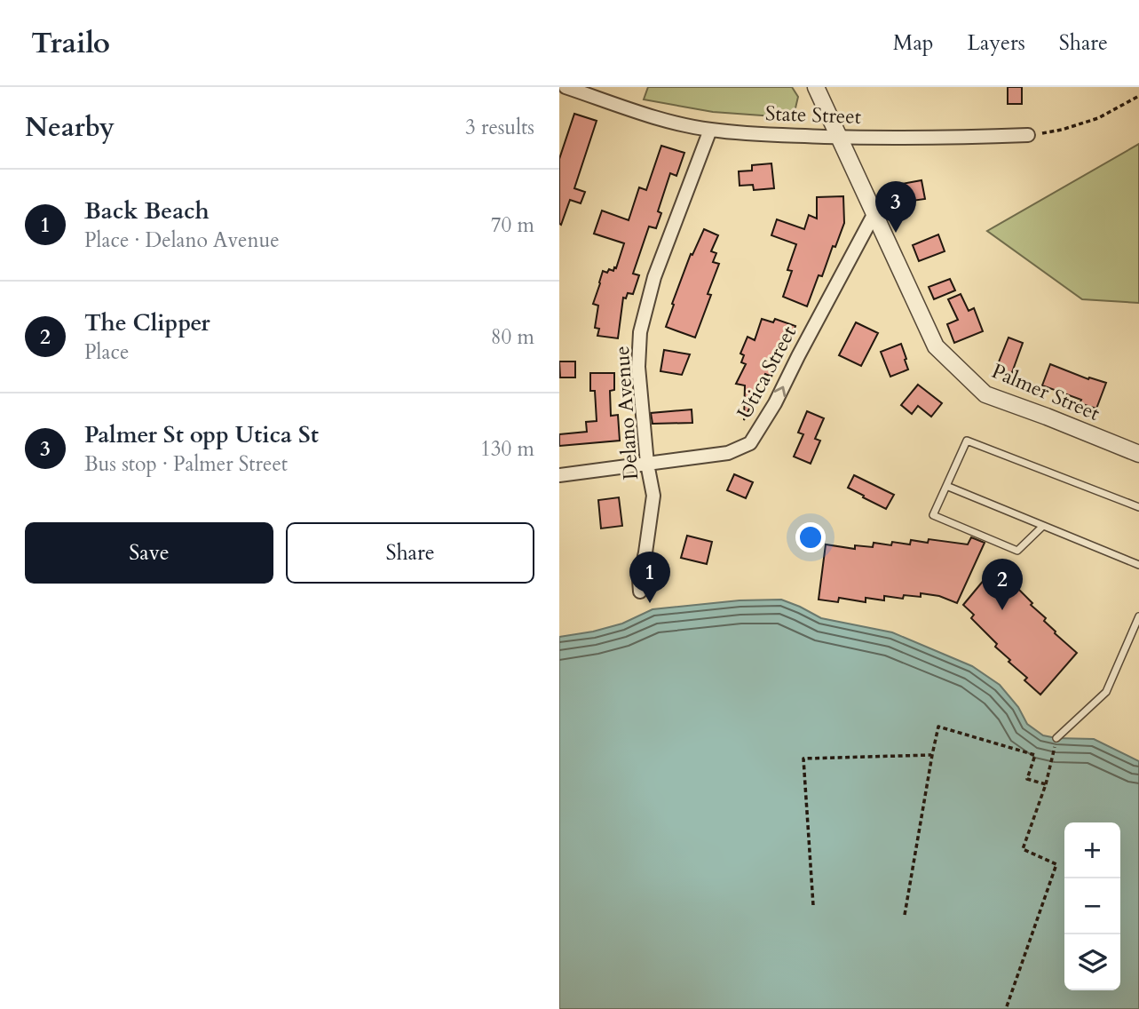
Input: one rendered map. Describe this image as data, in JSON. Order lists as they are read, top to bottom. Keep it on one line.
{"streets":{"street":["State Street","Utica Street","Palmer Street","Delano Avenue"]},"crossings":[["State Street","Palmer Street"],["State Street","Delano Avenue"],["Utica Street","Palmer Street"],["Utica Street","Delano Avenue"]],"one_way":["Utica Street"],"page":{"header":"Trailo","nav":["Map","Layers","Share"],"heading":["Nearby","3 results"],"list":[{"mark":"1","name":"Back Beach","note":"Place · Delano Avenue","value":"70 m"},{"mark":"2","name":"The Clipper","note":"Place","value":"80 m"},{"mark":"3","name":"Palmer St opp Utica St","note":"Bus stop · Palmer Street","value":"130 m"}],"pins":["3","1","2"],"buttons":["Save","Share"],"map_buttons":["+","−"]}}
